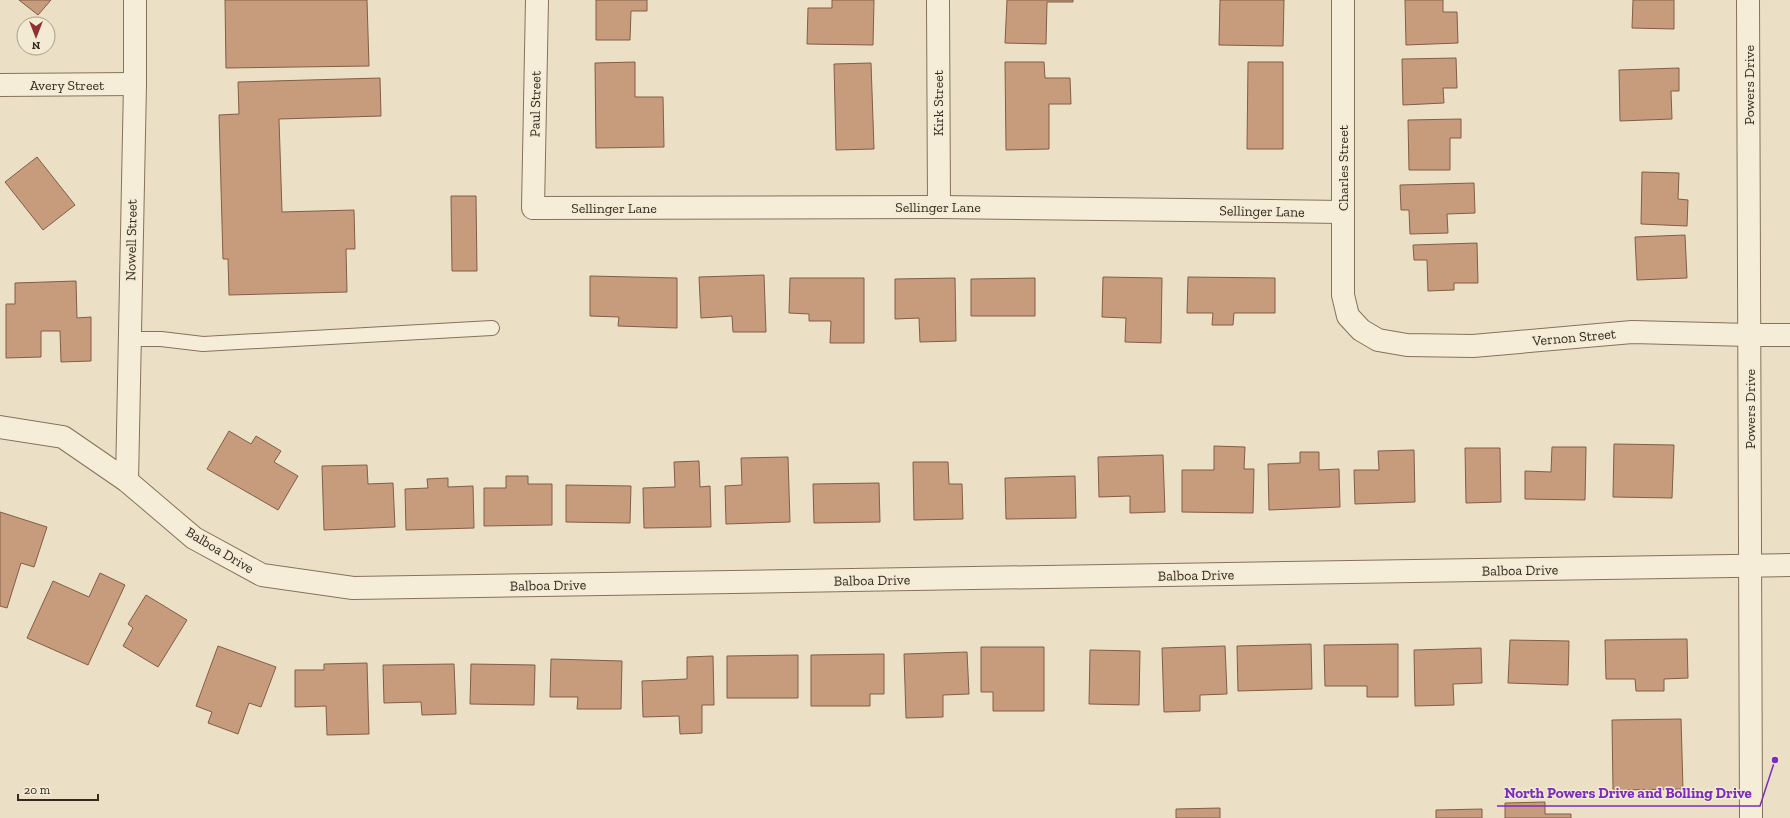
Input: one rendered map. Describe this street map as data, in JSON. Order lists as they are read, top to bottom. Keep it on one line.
{"streets":{"street":["Avery Street","Powers Drive","Kirk Street","Paul Street","Charles Street","Sellinger Lane","Nowell Street","Vernon Street","Balboa Drive"]},"crossings":[["Avery Street","Nowell Street"],["Powers Drive","Vernon Street"],["Powers Drive","Balboa Drive"],["Kirk Street","Sellinger Lane"],["Paul Street","Sellinger Lane"],["Charles Street","Sellinger Lane"],["Charles Street","Vernon Street"],["Nowell Street","Balboa Drive"]],"places":["North Powers Drive and Bolling Drive"],"scale_bar":"20 m","north":"bottom"}
